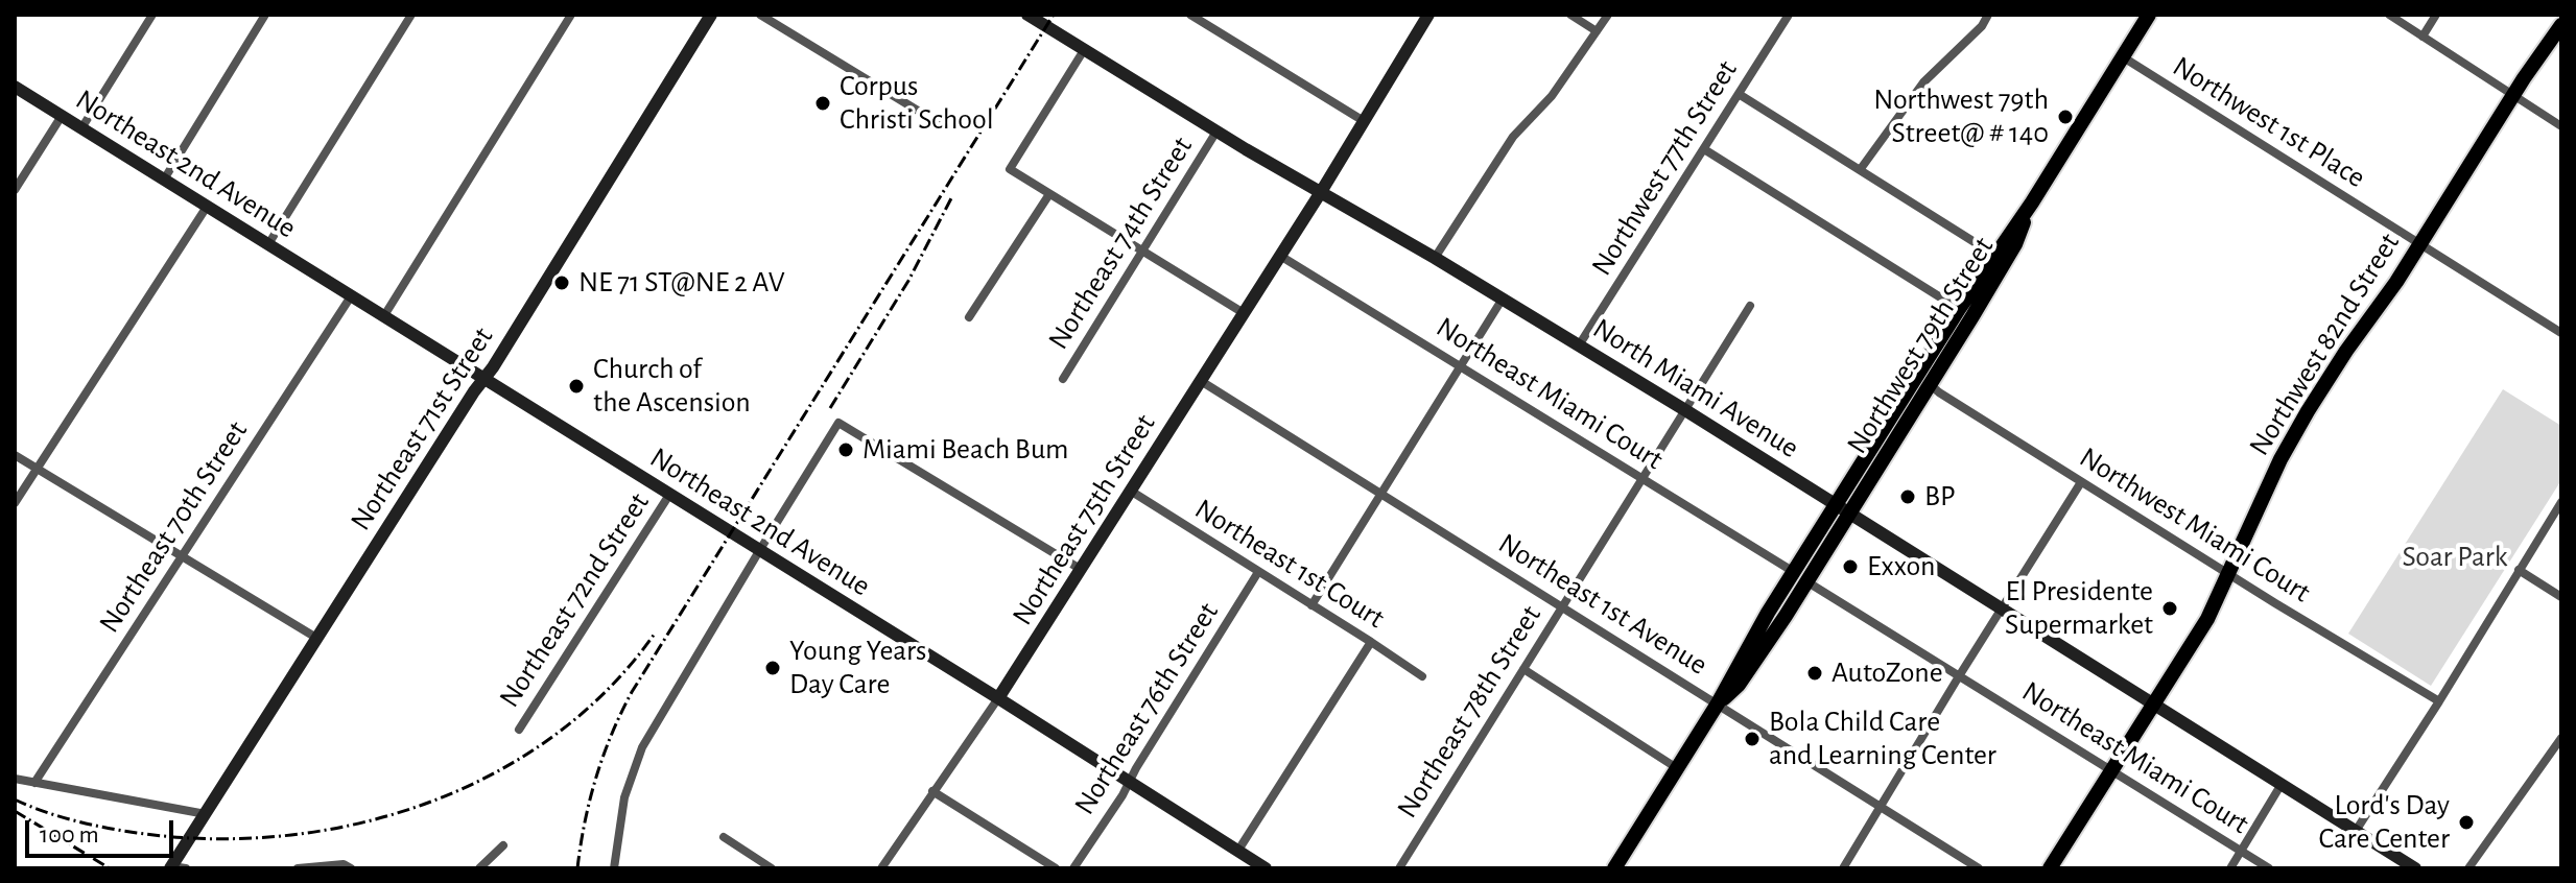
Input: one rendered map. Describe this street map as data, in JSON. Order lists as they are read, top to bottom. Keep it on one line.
{"streets":{"main road":["Northeast 2nd Avenue","Northwest 82nd Street","Northwest 79th Street","North Miami Avenue","Northeast 71st Street","Northeast 75th Street"],"street":["Northwest 1st Place","Northwest 77th Street","Northeast 74th Street","Northeast Miami Court","Northwest Miami Court","Northeast 70th Street","Northeast 1st Court","Northeast 72nd Street","Northeast 1st Avenue","Northeast 76th Street","Northeast 78th Street"]},"crossings":[["Northwest 1st Place","Northwest 82nd Street"],["Northwest 1st Place","Northwest 79th Street"],["Northeast 2nd Avenue","Northeast 71st Street"],["Northeast 2nd Avenue","Northeast 75th Street"],["Northeast 2nd Avenue","Northeast 70th Street"],["Northeast 2nd Avenue","Northeast 72nd Street"],["Northeast 2nd Avenue","Northeast 76th Street"],["Northwest 77th Street","North Miami Avenue"],["Northeast 74th Street","North Miami Avenue"],["Northwest 82nd Street","North Miami Avenue"],["Northwest 82nd Street","Northeast Miami Court"],["Northwest 82nd Street","Northwest Miami Court"],["Northwest 79th Street","North Miami Avenue"],["Northwest 79th Street","Northwest Miami Court"],["North Miami Avenue","Northeast 75th Street"],["North Miami Avenue","Northeast 78th Street"],["Northeast Miami Court","Northeast 75th Street"],["Northeast Miami Court","Northeast 78th Street"],["Northeast 75th Street","Northeast 1st Court"],["Northeast 75th Street","Northeast 1st Avenue"],["Northeast 1st Court","Northeast 76th Street"],["Northeast 1st Avenue","Northeast 78th Street"]],"parks":["Soar Park"],"places":["Corpus Christi School","Northwest 79th Street@ # 140","NE 71 ST@NE 2 AV","Church of the Ascension","Miami Beach Bum","BP","Exxon","El Presidente Supermarket","Young Years Day Care","AutoZone","Bola Child Care and Learning Center","Lord's Day Care Center"],"scale_bar":"100 m"}
